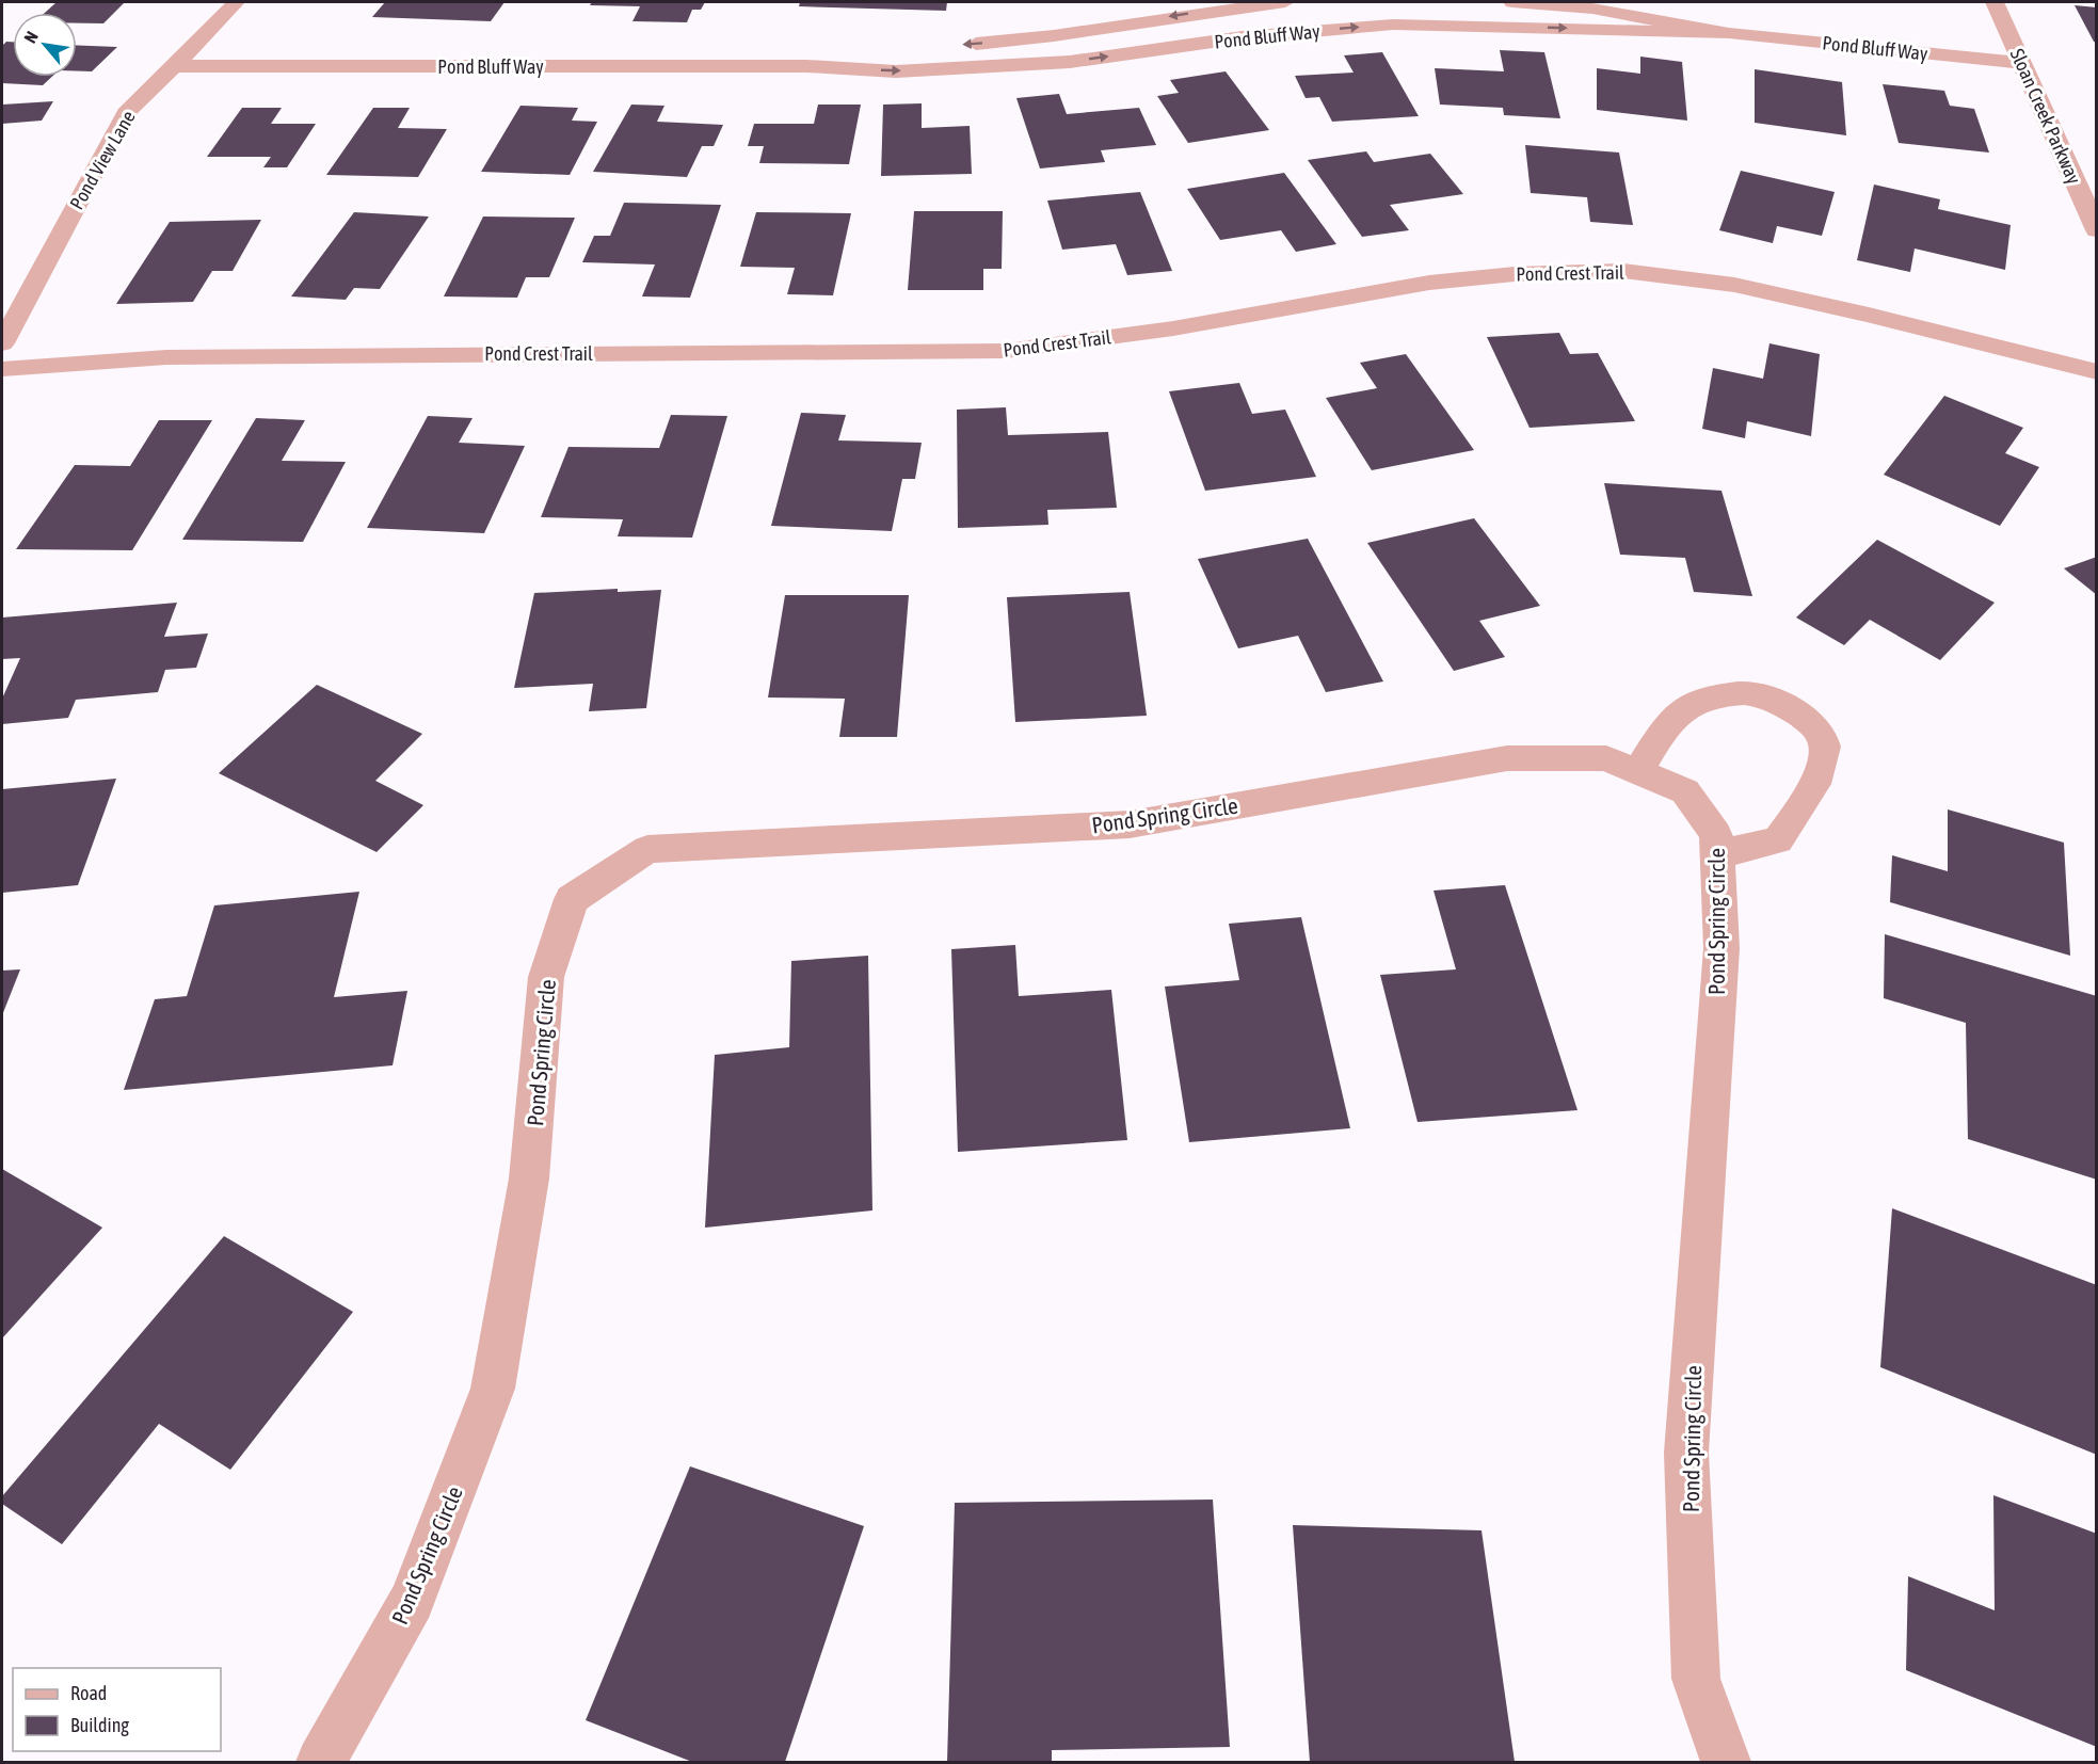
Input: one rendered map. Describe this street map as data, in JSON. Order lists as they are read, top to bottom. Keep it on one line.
{"streets":{"street":["Pond Bluff Way","Sloan Creek Parkway","Pond View Lane","Pond Crest Trail","Pond Spring Circle"]},"crossings":[["Pond Bluff Way","Sloan Creek Parkway"],["Pond Bluff Way","Pond View Lane"]],"legend":["Road","Building"],"north":"top left"}
